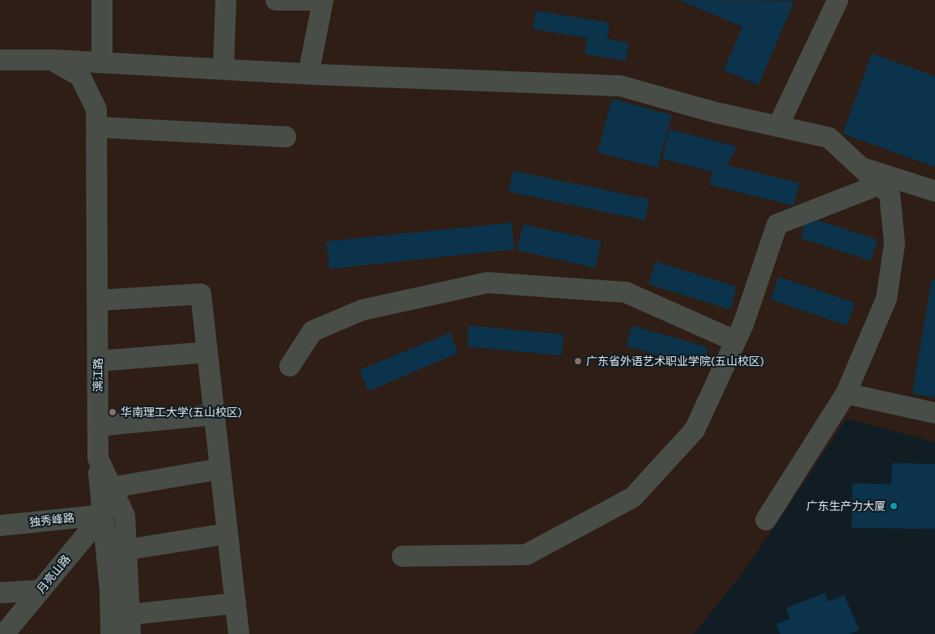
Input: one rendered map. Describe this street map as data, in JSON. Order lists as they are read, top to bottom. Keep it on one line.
{"streets":{"street":["漓江路","独秀峰路","月亮山路"]},"crossings":[["独秀峰路","月亮山路"]],"places":["广东省外语艺术职业学院(五山校区)","华南理工大学(五山校区)","广东生产力大厦"]}
